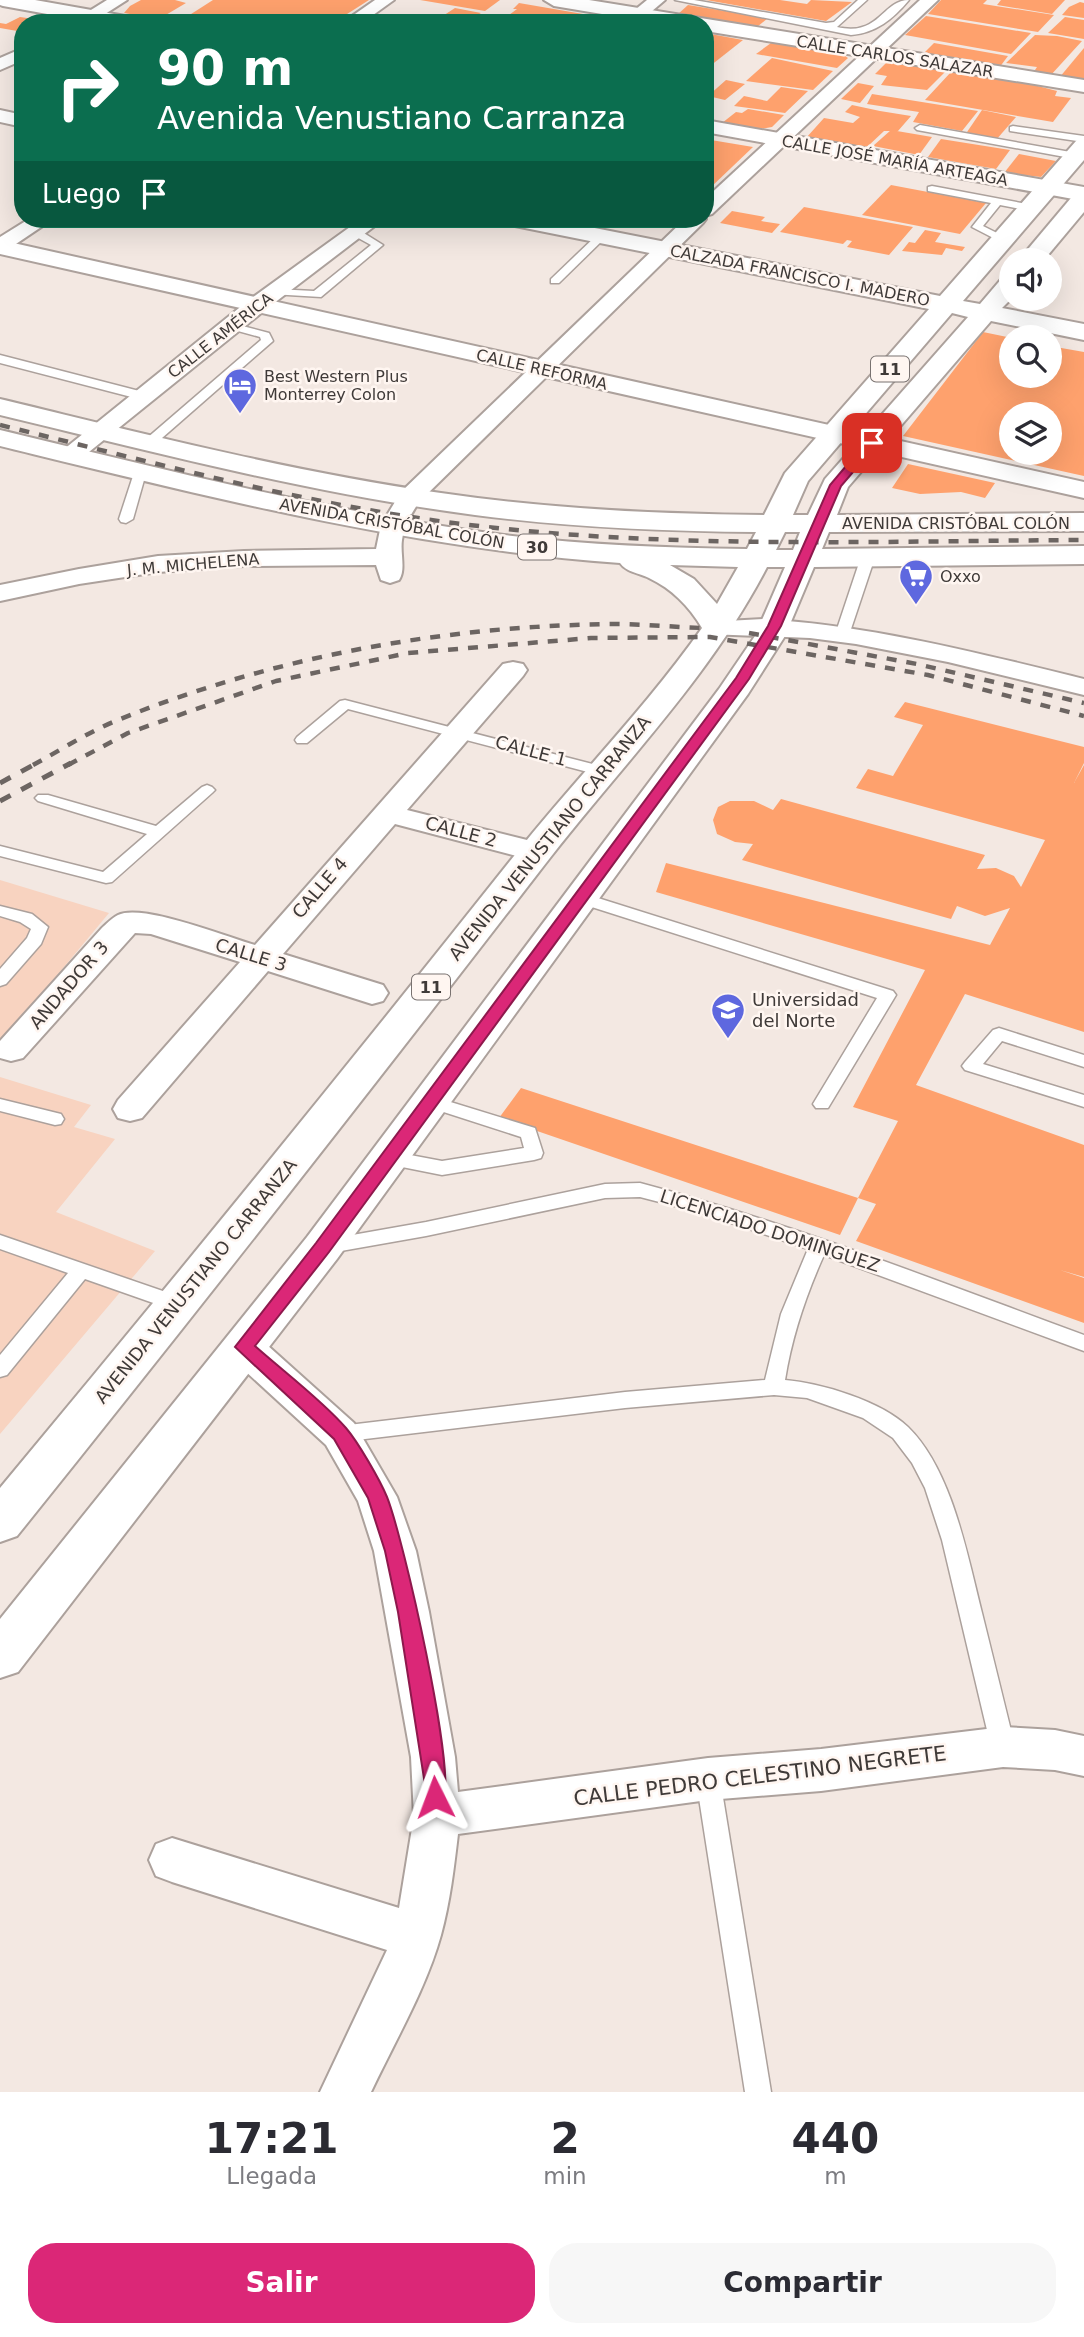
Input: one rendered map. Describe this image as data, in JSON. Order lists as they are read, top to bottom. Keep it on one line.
{"streets":{"main road":["CALLE CARLOS SALAZAR","CALLE JOSÉ MARÍA ARTEAGA","CALZADA FRANCISCO I. MADERO","CALLE REFORMA","11","AVENIDA CRISTÓBAL COLÓN","30","AVENIDA VENUSTIANO CARRANZA"],"street":["CALLE AMÉRICA","J. M. MICHELENA","CALLE 2","CALLE 4","CALLE 3","ANDADOR 3","CALLE PEDRO CELESTINO NEGRETE"],"lane":["CALLE 1","LICENCIADO DOMINGUEZ"]},"crossings":[["CALLE JOSÉ MARÍA ARTEAGA","AVENIDA VENUSTIANO CARRANZA"],["CALZADA FRANCISCO I. MADERO","AVENIDA VENUSTIANO CARRANZA"],["CALLE AMÉRICA","CALLE REFORMA"],["CALLE AMÉRICA","AVENIDA CRISTÓBAL COLÓN"],["CALLE REFORMA","AVENIDA VENUSTIANO CARRANZA"],["AVENIDA CRISTÓBAL COLÓN","J. M. MICHELENA"],["AVENIDA CRISTÓBAL COLÓN","AVENIDA VENUSTIANO CARRANZA"],["CALLE 1","AVENIDA VENUSTIANO CARRANZA"],["CALLE 1","CALLE 4"],["CALLE 2","AVENIDA VENUSTIANO CARRANZA"],["CALLE 2","CALLE 4"],["AVENIDA VENUSTIANO CARRANZA","LICENCIADO DOMINGUEZ"],["CALLE 4","CALLE 3"],["CALLE 3","ANDADOR 3"]],"places":{"hotel":["Best Western Plus Monterrey Colon"],"supermarket":["Oxxo"],"school or university":["Universidad del Norte"]},"page":{"turn":["90 m","Avenida Venustiano Carranza"],"then":"Luego","eta":["17:21","Llegada","2","min","440","m"],"buttons":["Salir","Compartir"]}}
